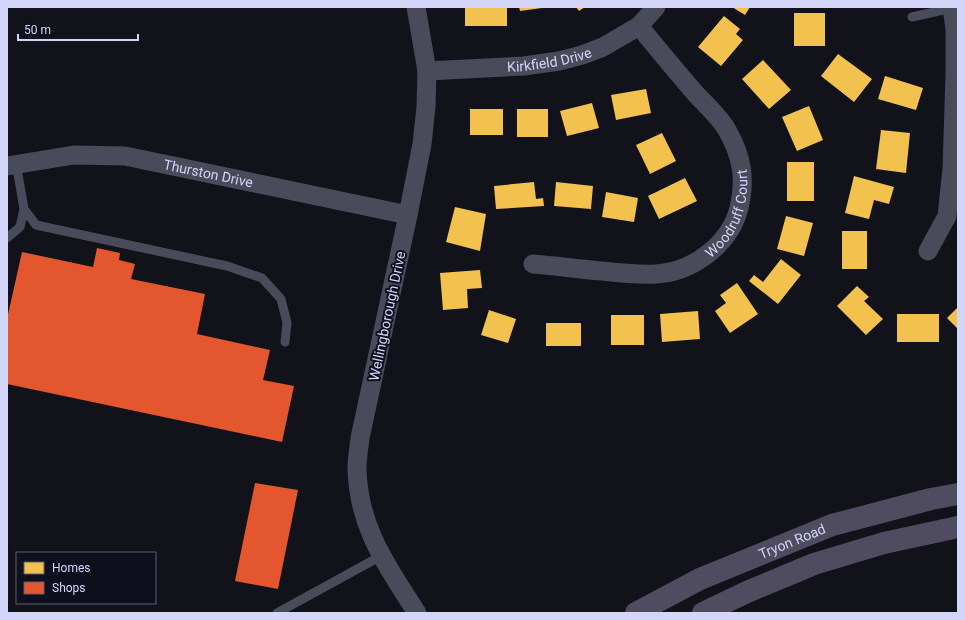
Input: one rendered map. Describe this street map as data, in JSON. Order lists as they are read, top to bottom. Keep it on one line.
{"streets":{"main road":["Tryon Road"],"street":["Kirkfield Drive","Thurston Drive","Woodruff Court","Wellingborough Drive"]},"crossings":[["Kirkfield Drive","Woodruff Court"],["Kirkfield Drive","Wellingborough Drive"],["Thurston Drive","Wellingborough Drive"]],"legend":["Homes","Shops"],"scale_bar":"50 m"}
